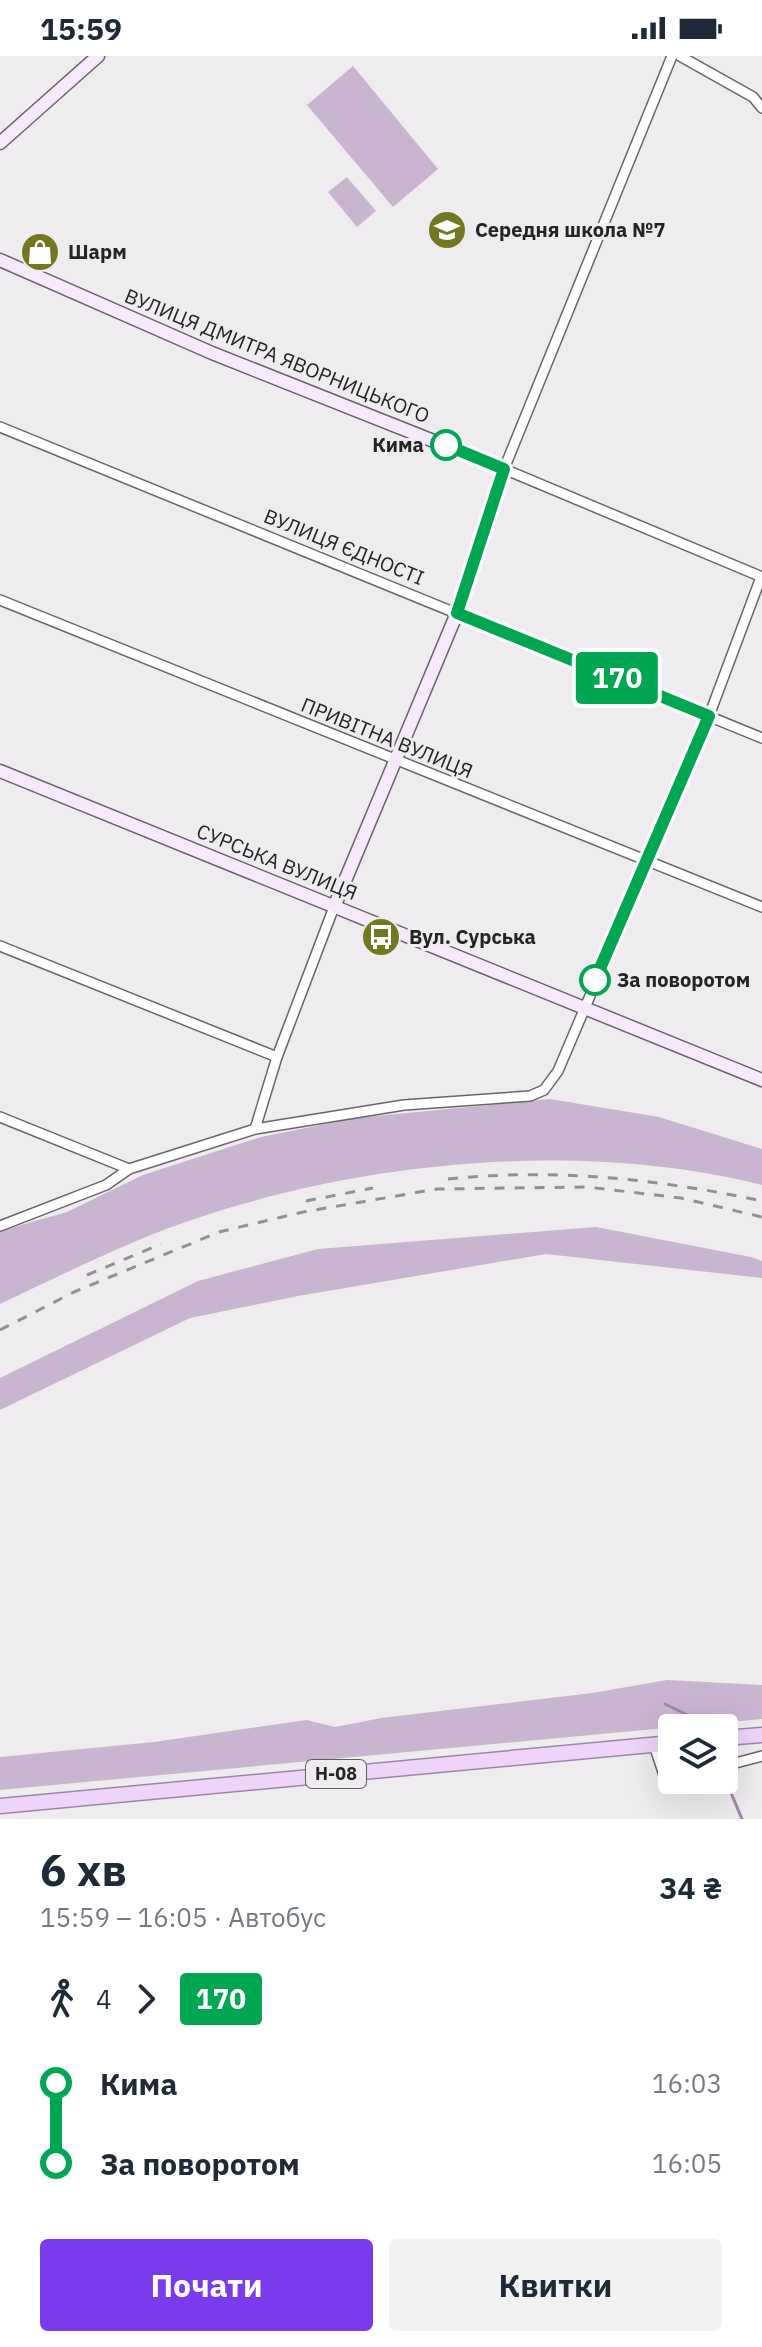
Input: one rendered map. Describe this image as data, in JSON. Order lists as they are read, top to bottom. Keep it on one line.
{"streets":{"main road":["Н-08"],"street":["ВУЛИЦЯ ДМИТРА ЯВОРНИЦЬКОГО","ВУЛИЦЯ ЄДНОСТІ","ПРИВІТНА ВУЛИЦЯ","СУРСЬКА ВУЛИЦЯ"]},"places":{"school or university":["Середня школа №7"],"shop":["Шарм"],"other":["Кима","За поворотом"],"bus stop":["Вул. Сурська"]},"lines":["bus line 170"],"page":{"status":"15:59","on_map":"170","heading":["6 хв","15:59 – 16:05 · Автобус","34 ₴"],"legs":["4","170"],"list":[{"name":"Кима","value":"16:03"},{"name":"За поворотом","value":"16:05"}],"buttons":["Почати","Квитки"]}}
